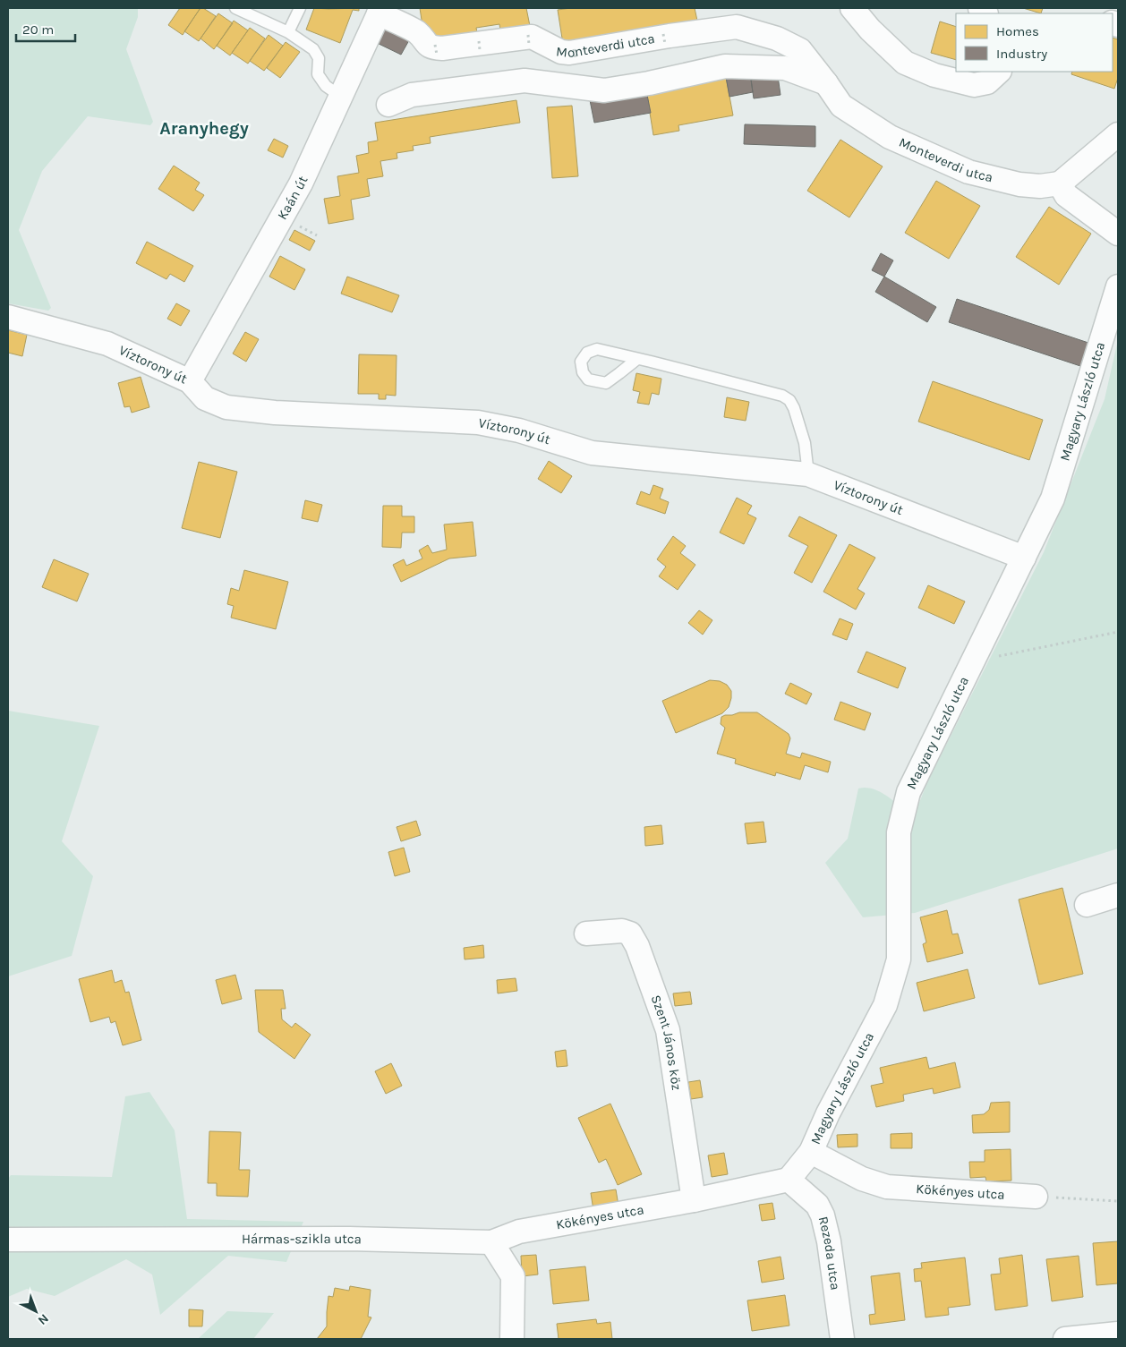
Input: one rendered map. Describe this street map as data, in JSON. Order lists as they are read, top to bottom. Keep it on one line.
{"streets":{"street":["Monteverdi utca","Kaán út","Víztorony út","Magyary László utca","Szent János köz","Kökényes utca","Hármas-szikla utca","Rezeda utca"]},"crossings":[["Monteverdi utca","Kaán út"],["Kaán út","Víztorony út"],["Víztorony út","Magyary László utca"],["Magyary László utca","Kökényes utca"],["Magyary László utca","Rezeda utca"],["Szent János köz","Kökényes utca"],["Kökényes utca","Hármas-szikla utca"],["Kökényes utca","Rezeda utca"]],"districts":["Aranyhegy"],"legend":["Homes","Industry"],"scale_bar":"20 m","north":"bottom right"}
